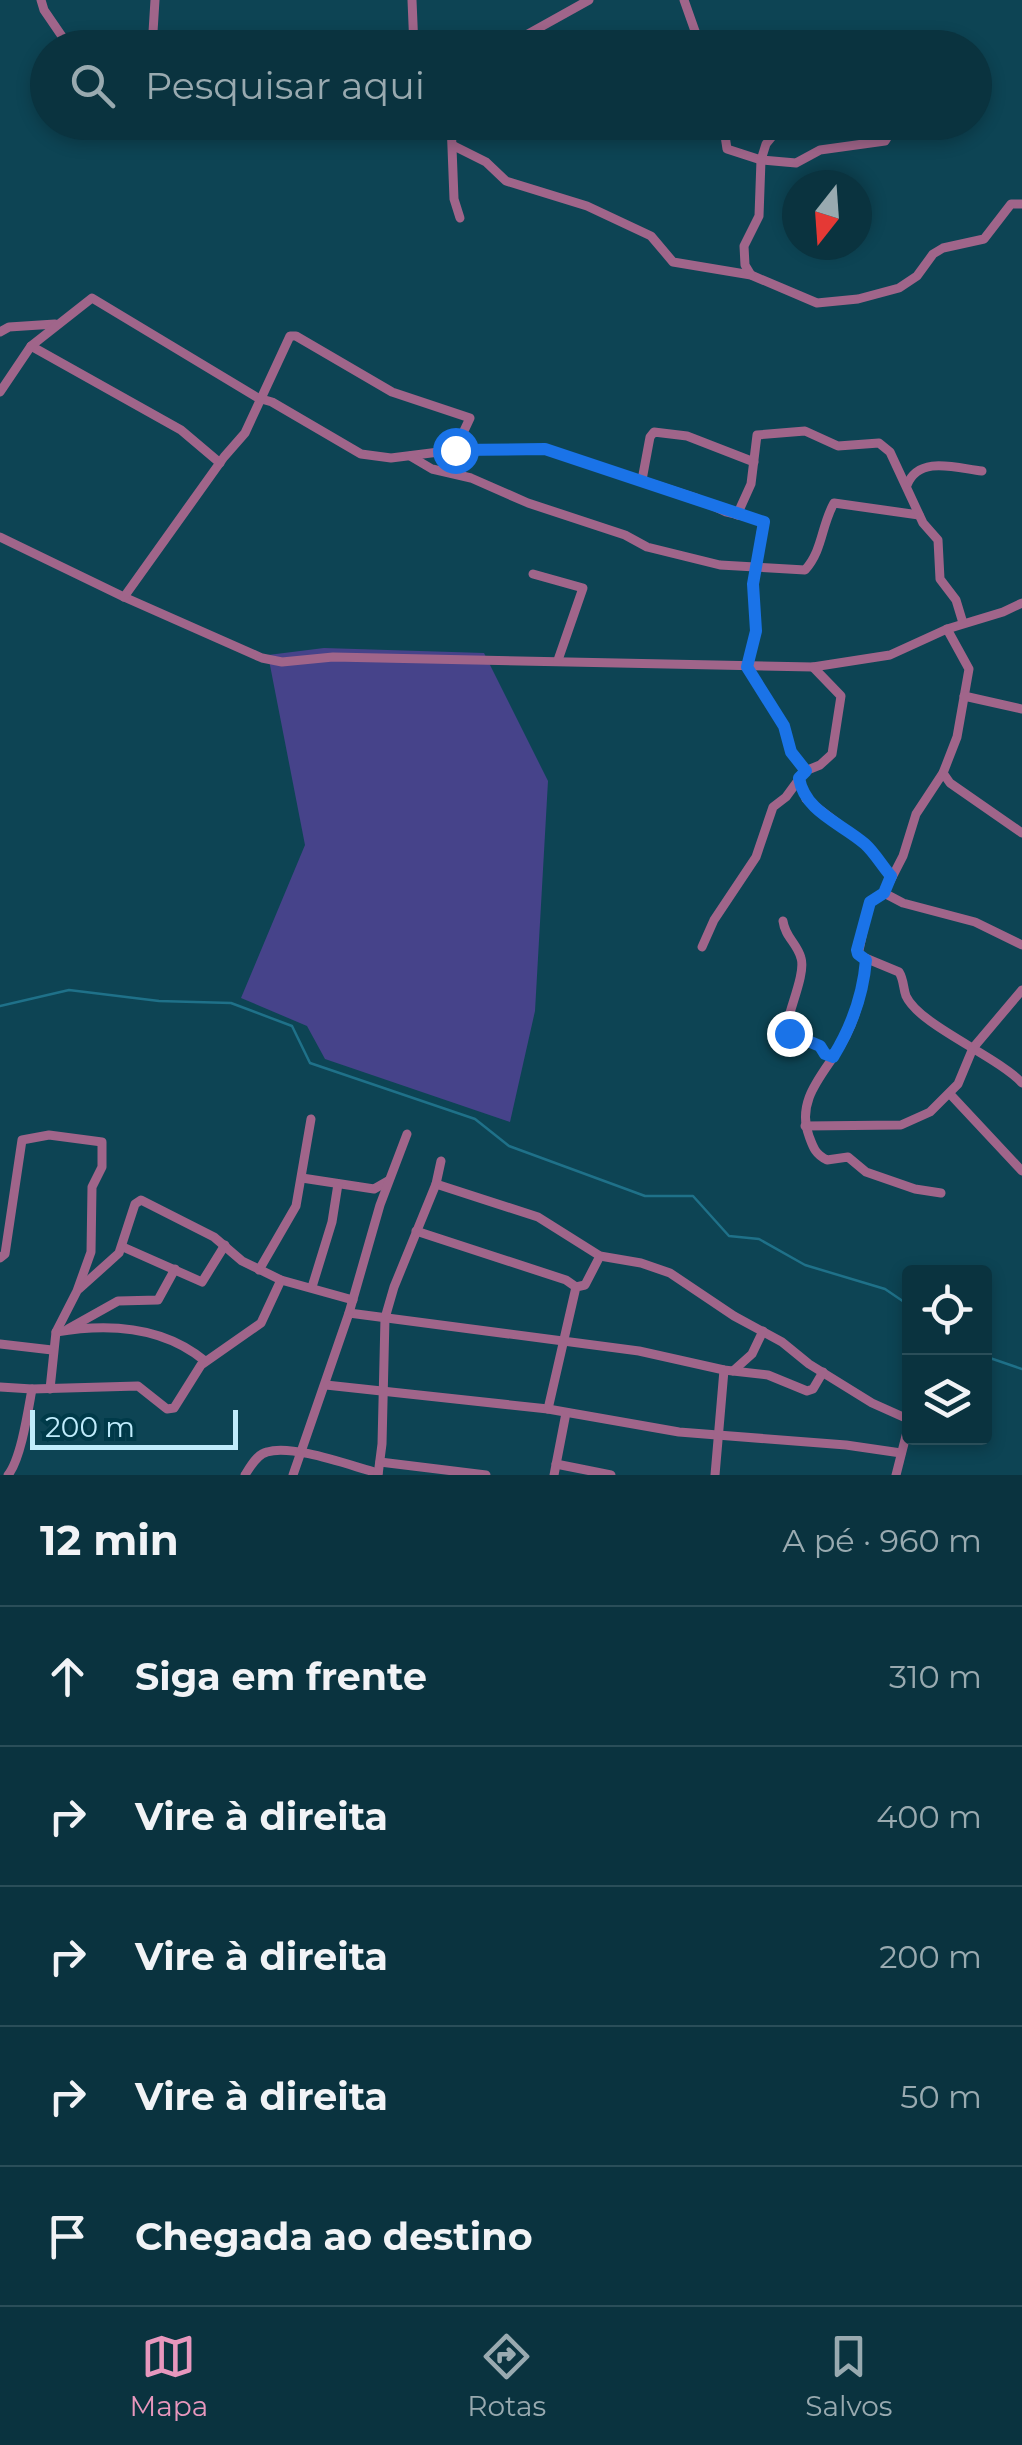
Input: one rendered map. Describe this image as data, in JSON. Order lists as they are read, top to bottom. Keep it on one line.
{"scale_bar":"200 m","north":"bottom","page":{"search":"Pesquisar aqui","scale":"200 m","heading":["12 min","A pé · 960 m"],"list":[["Siga em frente","310 m"],["Vire à direita","400 m"],["Vire à direita","200 m"],["Vire à direita","50 m"],"Chegada ao destino"],"nav":["Mapa","Rotas","Salvos"]}}
